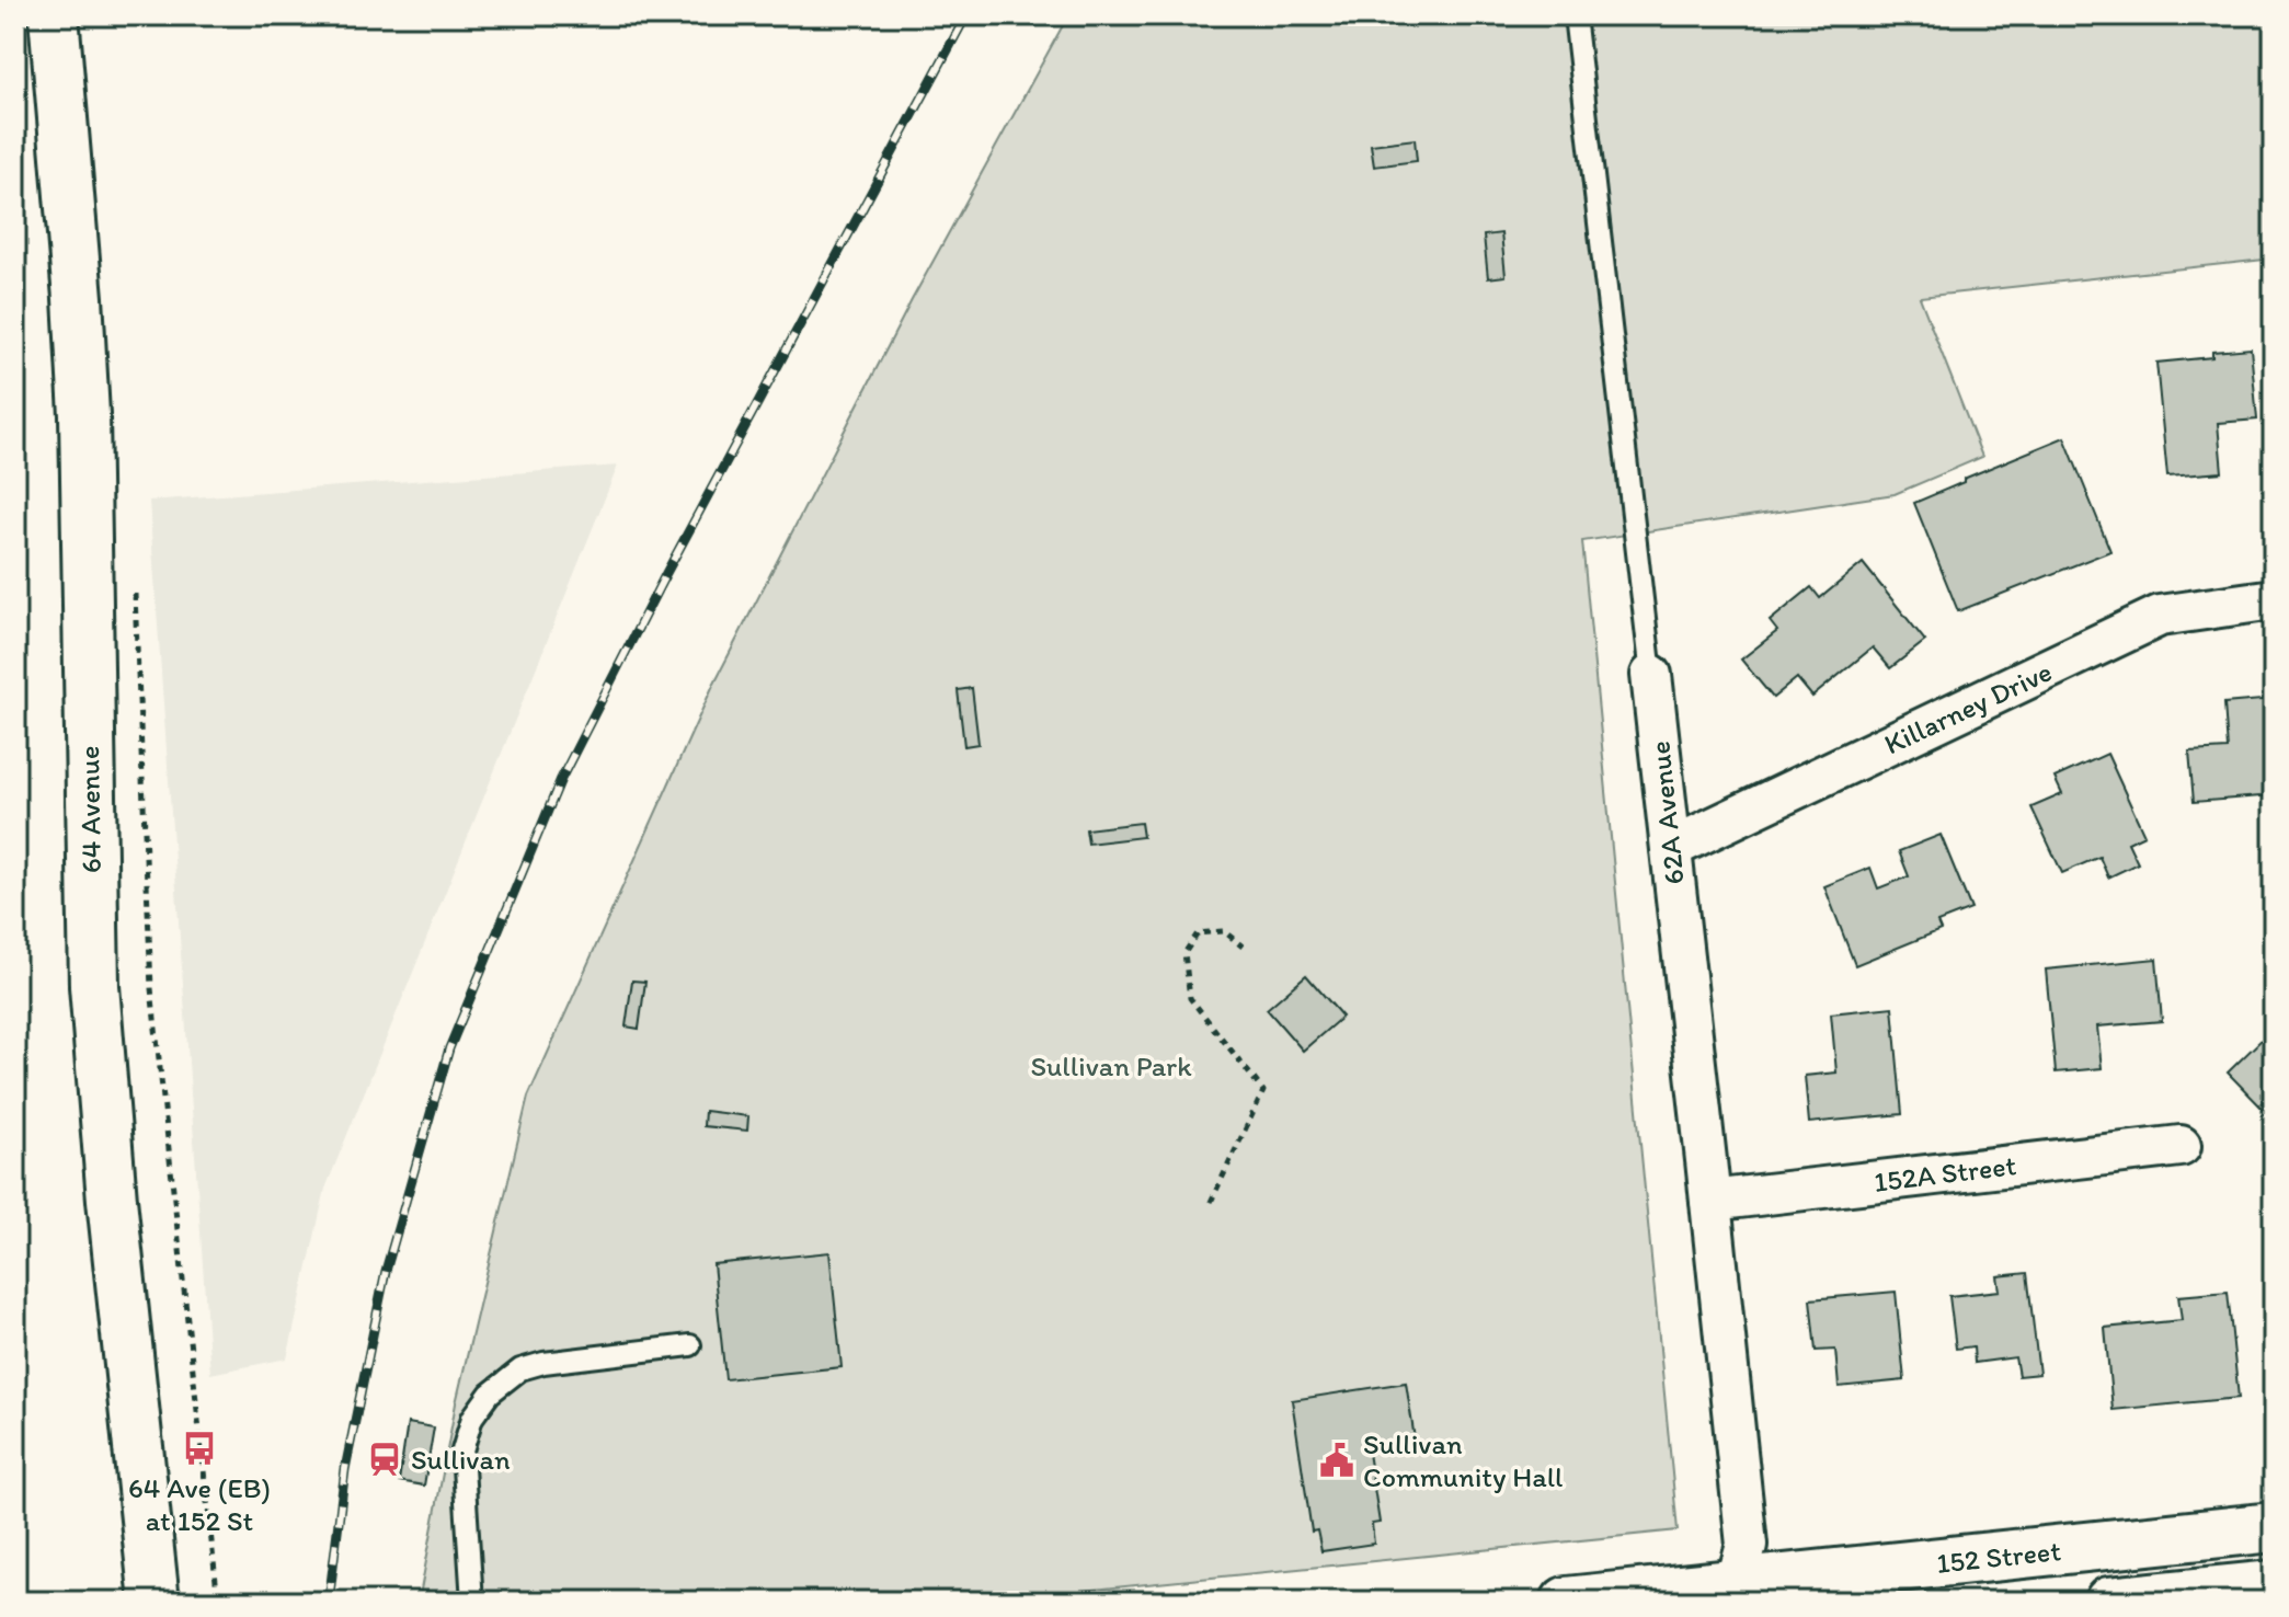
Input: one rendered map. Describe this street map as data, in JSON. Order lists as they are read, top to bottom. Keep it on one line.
{"streets":{"main road":["64 Avenue","152 Street"],"street":["Killarney Drive","62A Avenue","152A Street"]},"crossings":[["Killarney Drive","62A Avenue"],["62A Avenue","152A Street"],["62A Avenue","152 Street"]],"parks":["Sullivan Park"],"places":{"bus stop":["64 Ave (EB) at 152 St"],"station":["Sullivan"],"public building":["Sullivan Community Hall"]}}
